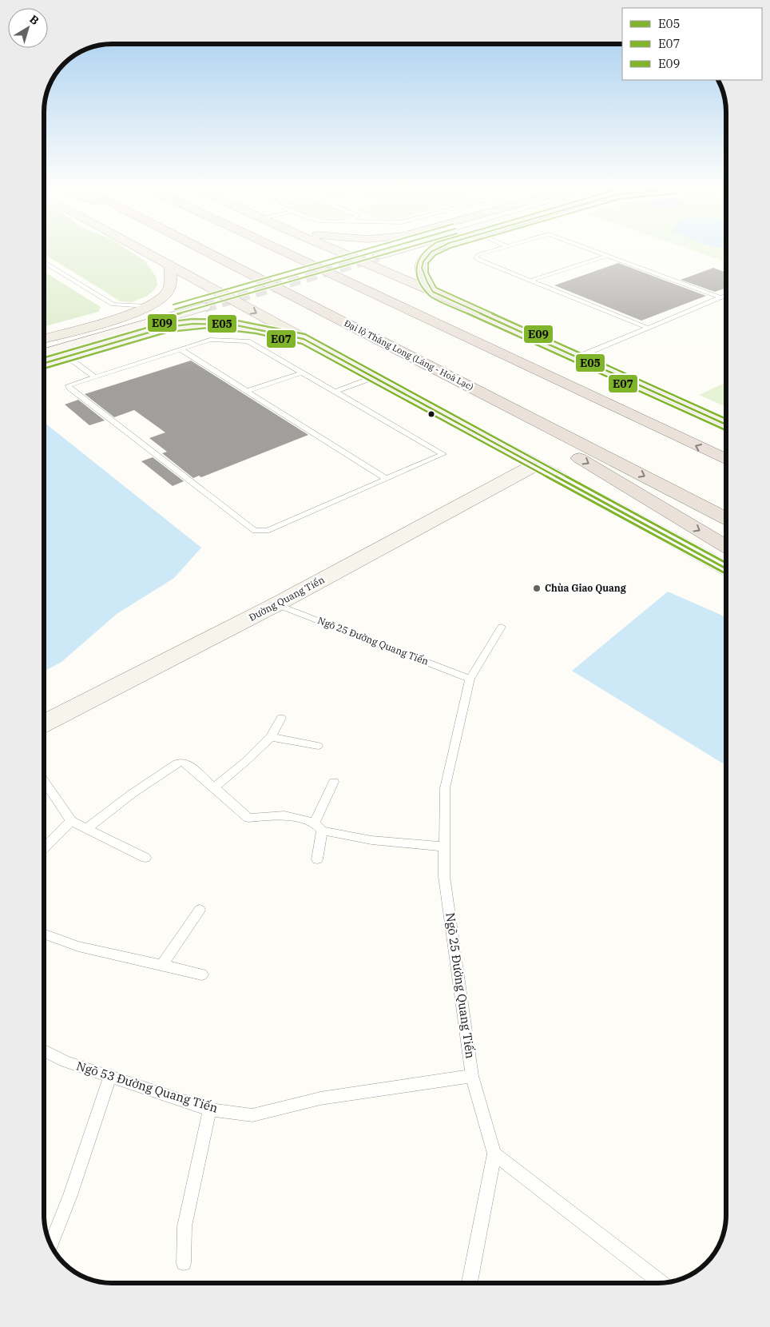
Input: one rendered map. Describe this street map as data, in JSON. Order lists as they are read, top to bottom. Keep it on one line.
{"streets":{"highway":["Đại lộ Thăng Long (Láng - Hoà Lạc)"],"street":["Đường Quang Tiến"],"lane":["Ngõ 25 Đường Quang Tiến","Ngõ 53 Đường Quang Tiến"]},"crossings":[["Đường Quang Tiến","Ngõ 25 Đường Quang Tiến"],["Ngõ 25 Đường Quang Tiến","Ngõ 53 Đường Quang Tiến"]],"places":["Chùa Giao Quang"],"lines":["transit line E05","transit line E07","transit line E09"],"legend":["E05","E07","E09"],"north":"top right"}
